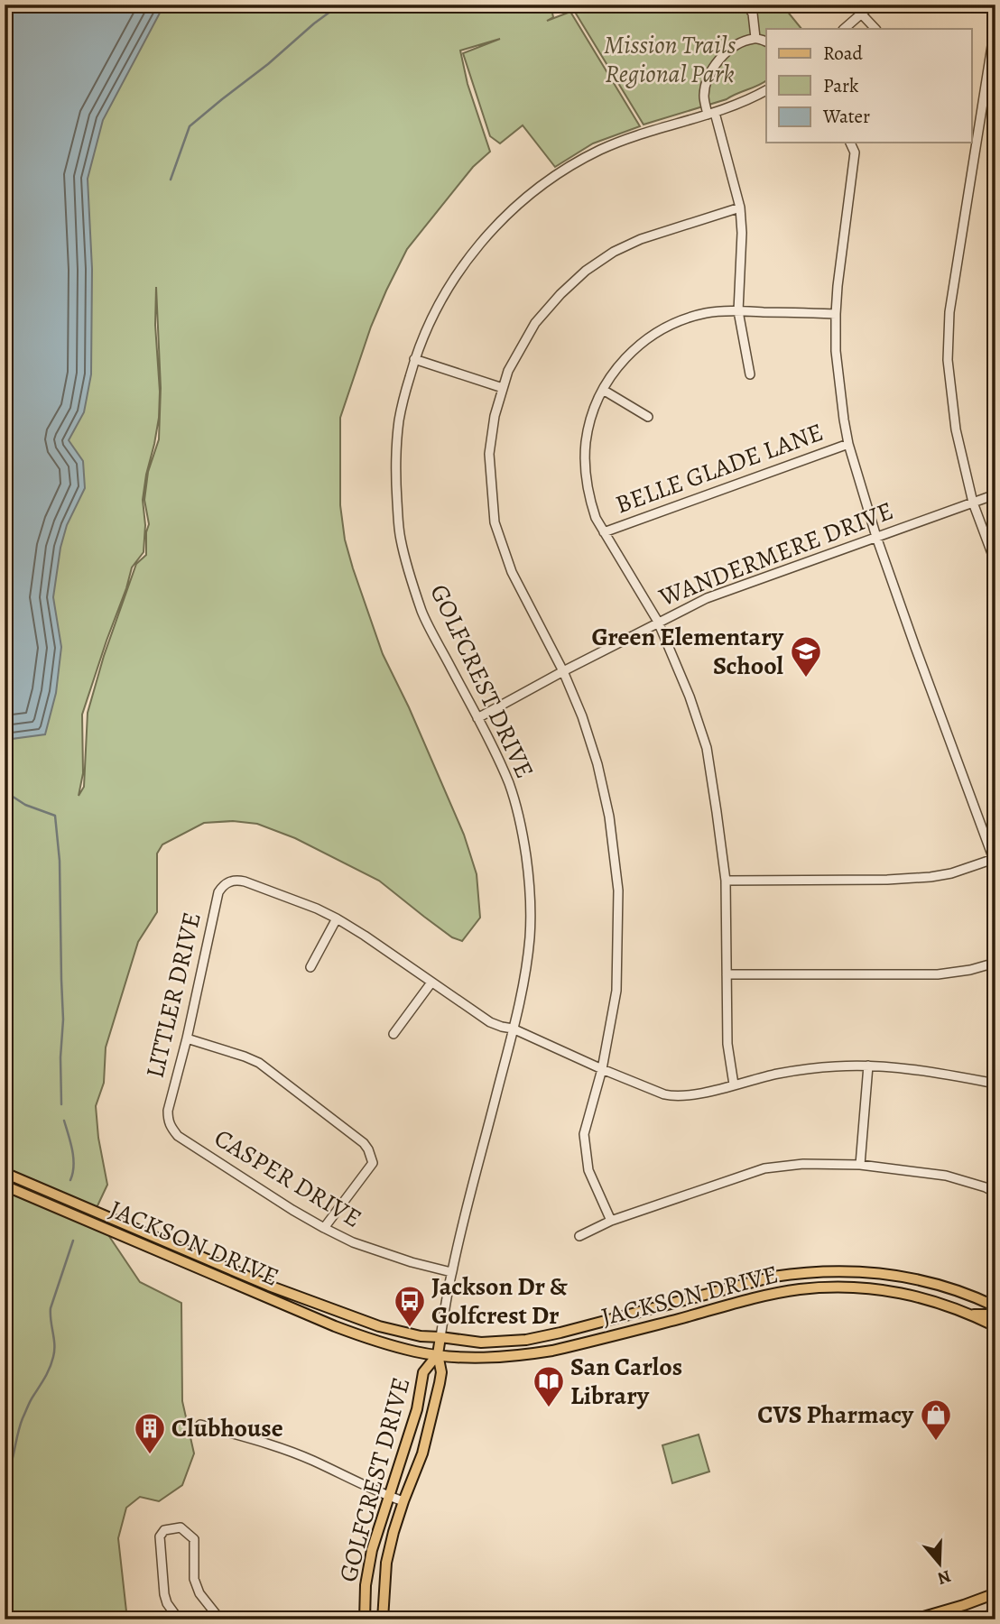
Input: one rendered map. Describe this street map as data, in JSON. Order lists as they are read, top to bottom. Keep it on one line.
{"streets":{"main road":["GOLFCREST DRIVE","JACKSON DRIVE"],"street":["BELLE GLADE LANE","WANDERMERE DRIVE","LITTLER DRIVE","CASPER DRIVE"]},"crossings":[["WANDERMERE DRIVE","GOLFCREST DRIVE"],["GOLFCREST DRIVE","CASPER DRIVE"],["GOLFCREST DRIVE","JACKSON DRIVE"],["LITTLER DRIVE","CASPER DRIVE"]],"parks":["Mission Trails Regional Park"],"places":{"school or university":["Green Elementary School"],"bus stop":["Jackson Dr & Golfcrest Dr"],"library":["San Carlos Library"],"shop":["CVS Pharmacy"],"building":["Clubhouse"]},"legend":["Road","Park","Water"],"north":"bottom"}
